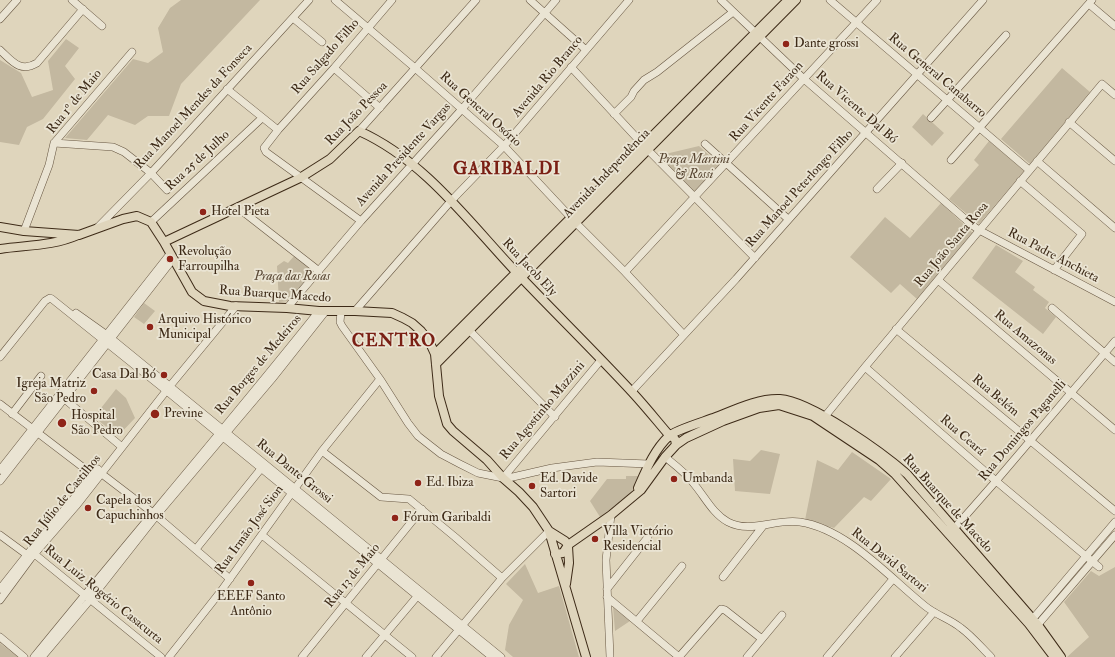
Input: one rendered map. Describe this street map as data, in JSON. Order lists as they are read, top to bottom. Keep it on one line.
{"streets":{"main road":["Rua João Pessoa","Avenida Independência","Rua Jacob Ely","Rua Buarque Macedo","Rua Buarque de Macedo"],"street":["Rua Salgado Filho","Rua General Canabarro","Avenida Rio Branco","Rua 1º de Maio","Rua Vicente Faraon","Rua Manoel Mendes da Fonseca","Rua Vicente Dal Bó","Rua General Osório","Avenida Presidente Vargas","Rua 25 de Julho","Rua Manoel Peterlongo Filho","Rua João Santa Rosa","Rua Padre Anchieta","Rua Amazonas","Rua Borges de Medeiros","Rua Belém","Rua Agostinho Mazzini","Rua Domingos Paganelli","Rua Ceará","Rua Dante Grossi","Rua Júlio de Castilhos","Rua Irmão José Sion","Rua David Sartori","Rua 13 de Maio","Rua Luiz Rogério Casacurta"]},"crossings":[["Rua Salgado Filho","Rua General Osório"],["Rua Salgado Filho","Rua João Pessoa"],["Rua General Canabarro","Rua Vicente Faraon"],["Rua General Canabarro","Rua Manoel Peterlongo Filho"],["Rua General Canabarro","Rua João Santa Rosa"],["Avenida Rio Branco","Rua General Osório"],["Avenida Rio Branco","Rua Jacob Ely"],["Avenida Rio Branco","Rua Buarque Macedo"],["Rua 1º de Maio","Rua Manoel Mendes da Fonseca"],["Rua Vicente Faraon","Rua Vicente Dal Bó"],["Rua Vicente Faraon","Rua General Osório"],["Rua Vicente Dal Bó","Avenida Independência"],["Rua Vicente Dal Bó","Rua Manoel Peterlongo Filho"],["Rua Vicente Dal Bó","Rua João Santa Rosa"],["Rua Vicente Dal Bó","Rua Padre Anchieta"],["Rua General Osório","Rua João Pessoa"],["Rua General Osório","Avenida Presidente Vargas"],["Rua General Osório","Avenida Independência"],["Rua General Osório","Rua Manoel Peterlongo Filho"],["Rua João Pessoa","Rua Jacob Ely"],["Rua João Pessoa","Rua Buarque Macedo"],["Avenida Presidente Vargas","Rua Jacob Ely"],["Avenida Presidente Vargas","Rua Buarque Macedo"],["Rua 25 de Julho","Rua Buarque Macedo"],["Avenida Independência","Rua Jacob Ely"],["Avenida Independência","Rua Buarque Macedo"],["Rua Manoel Peterlongo Filho","Rua Jacob Ely"],["Rua João Santa Rosa","Rua Padre Anchieta"],["Rua João Santa Rosa","Rua Amazonas"],["Rua João Santa Rosa","Rua Belém"],["Rua João Santa Rosa","Rua Ceará"],["Rua João Santa Rosa","Rua Buarque de Macedo"],["Rua Jacob Ely","Rua Agostinho Mazzini"],["Rua Jacob Ely","Rua Buarque de Macedo"],["Rua Buarque Macedo","Rua Borges de Medeiros"],["Rua Buarque Macedo","Rua Júlio de Castilhos"],["Rua Amazonas","Rua Domingos Paganelli"],["Rua Borges de Medeiros","Rua Dante Grossi"],["Rua Borges de Medeiros","Rua Luiz Rogério Casacurta"],["Rua Belém","Rua Domingos Paganelli"],["Rua Domingos Paganelli","Rua Ceará"],["Rua Domingos Paganelli","Rua Buarque de Macedo"],["Rua Dante Grossi","Rua Júlio de Castilhos"],["Rua Dante Grossi","Rua Irmão José Sion"],["Rua Dante Grossi","Rua 13 de Maio"],["Rua Júlio de Castilhos","Rua Luiz Rogério Casacurta"],["Rua Buarque de Macedo","Rua David Sartori"]],"districts":["GARIBALDI","CENTRO"],"parks":["Praça Martini & Rossi","Praça das Rosas"],"places":["Dante grossi","Hotel Pieta","Revolução Farroupilha","Arquivo Histórico Municipal","Casa Dal Bó","Igreja Matriz São Pedro","Previne","Hospital São Pedro","Umbanda","Ed. Ibiza","Ed. Davide Sartori","Capela dos Capuchinhos","Fórum Garibaldi","Villa Victório Residencial","EEEF Santo Antônio"]}
